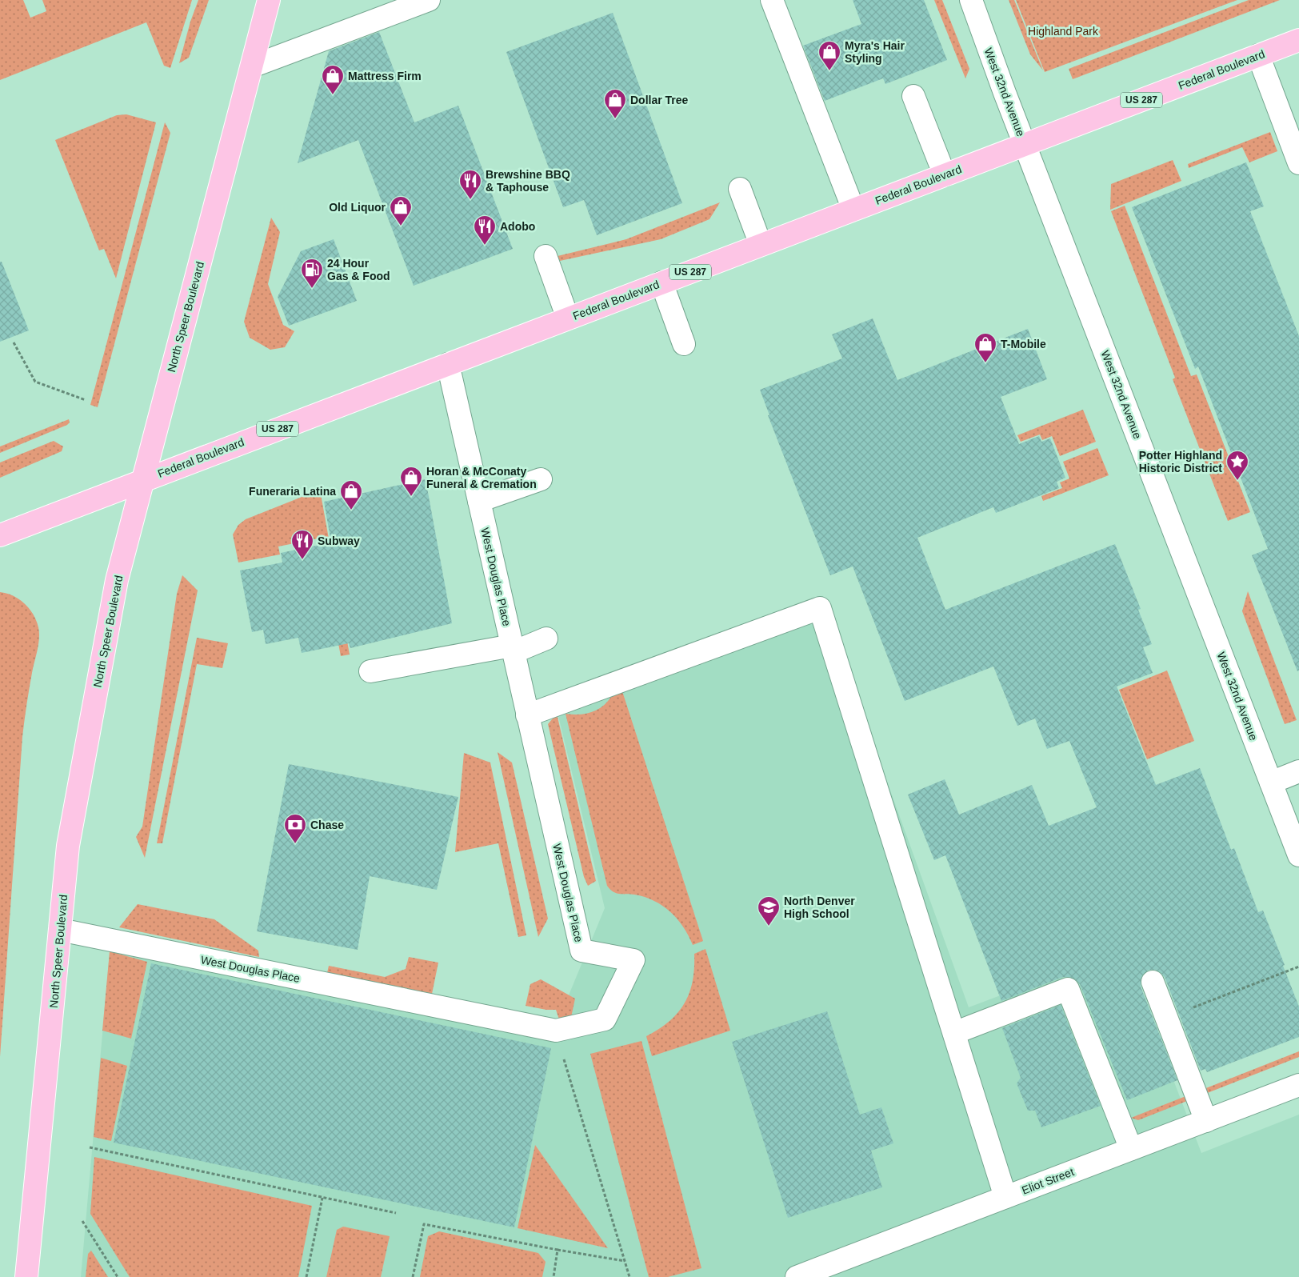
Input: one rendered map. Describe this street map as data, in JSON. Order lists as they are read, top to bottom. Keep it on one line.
{"streets":{"main road":["Federal Boulevard","US 287","North Speer Boulevard"],"street":["West 32nd Avenue","West Douglas Place","Eliot Street"]},"crossings":[["Federal Boulevard","West 32nd Avenue"],["Federal Boulevard","North Speer Boulevard"],["Federal Boulevard","West Douglas Place"],["North Speer Boulevard","West Douglas Place"]],"parks":["Highland Park"],"places":{"shop":["Myra's Hair Styling","Mattress Firm","Dollar Tree","Old Liquor","T-Mobile","Horan & McConaty Funeral & Cremation","Funeraria Latina"],"restaurant":["Brewshine BBQ & Taphouse","Adobo","Subway"],"fuel station":["24 Hour Gas & Food"],"place":["Potter Highland Historic District"],"bank":["Chase"],"school or university":["North Denver High School"]}}
